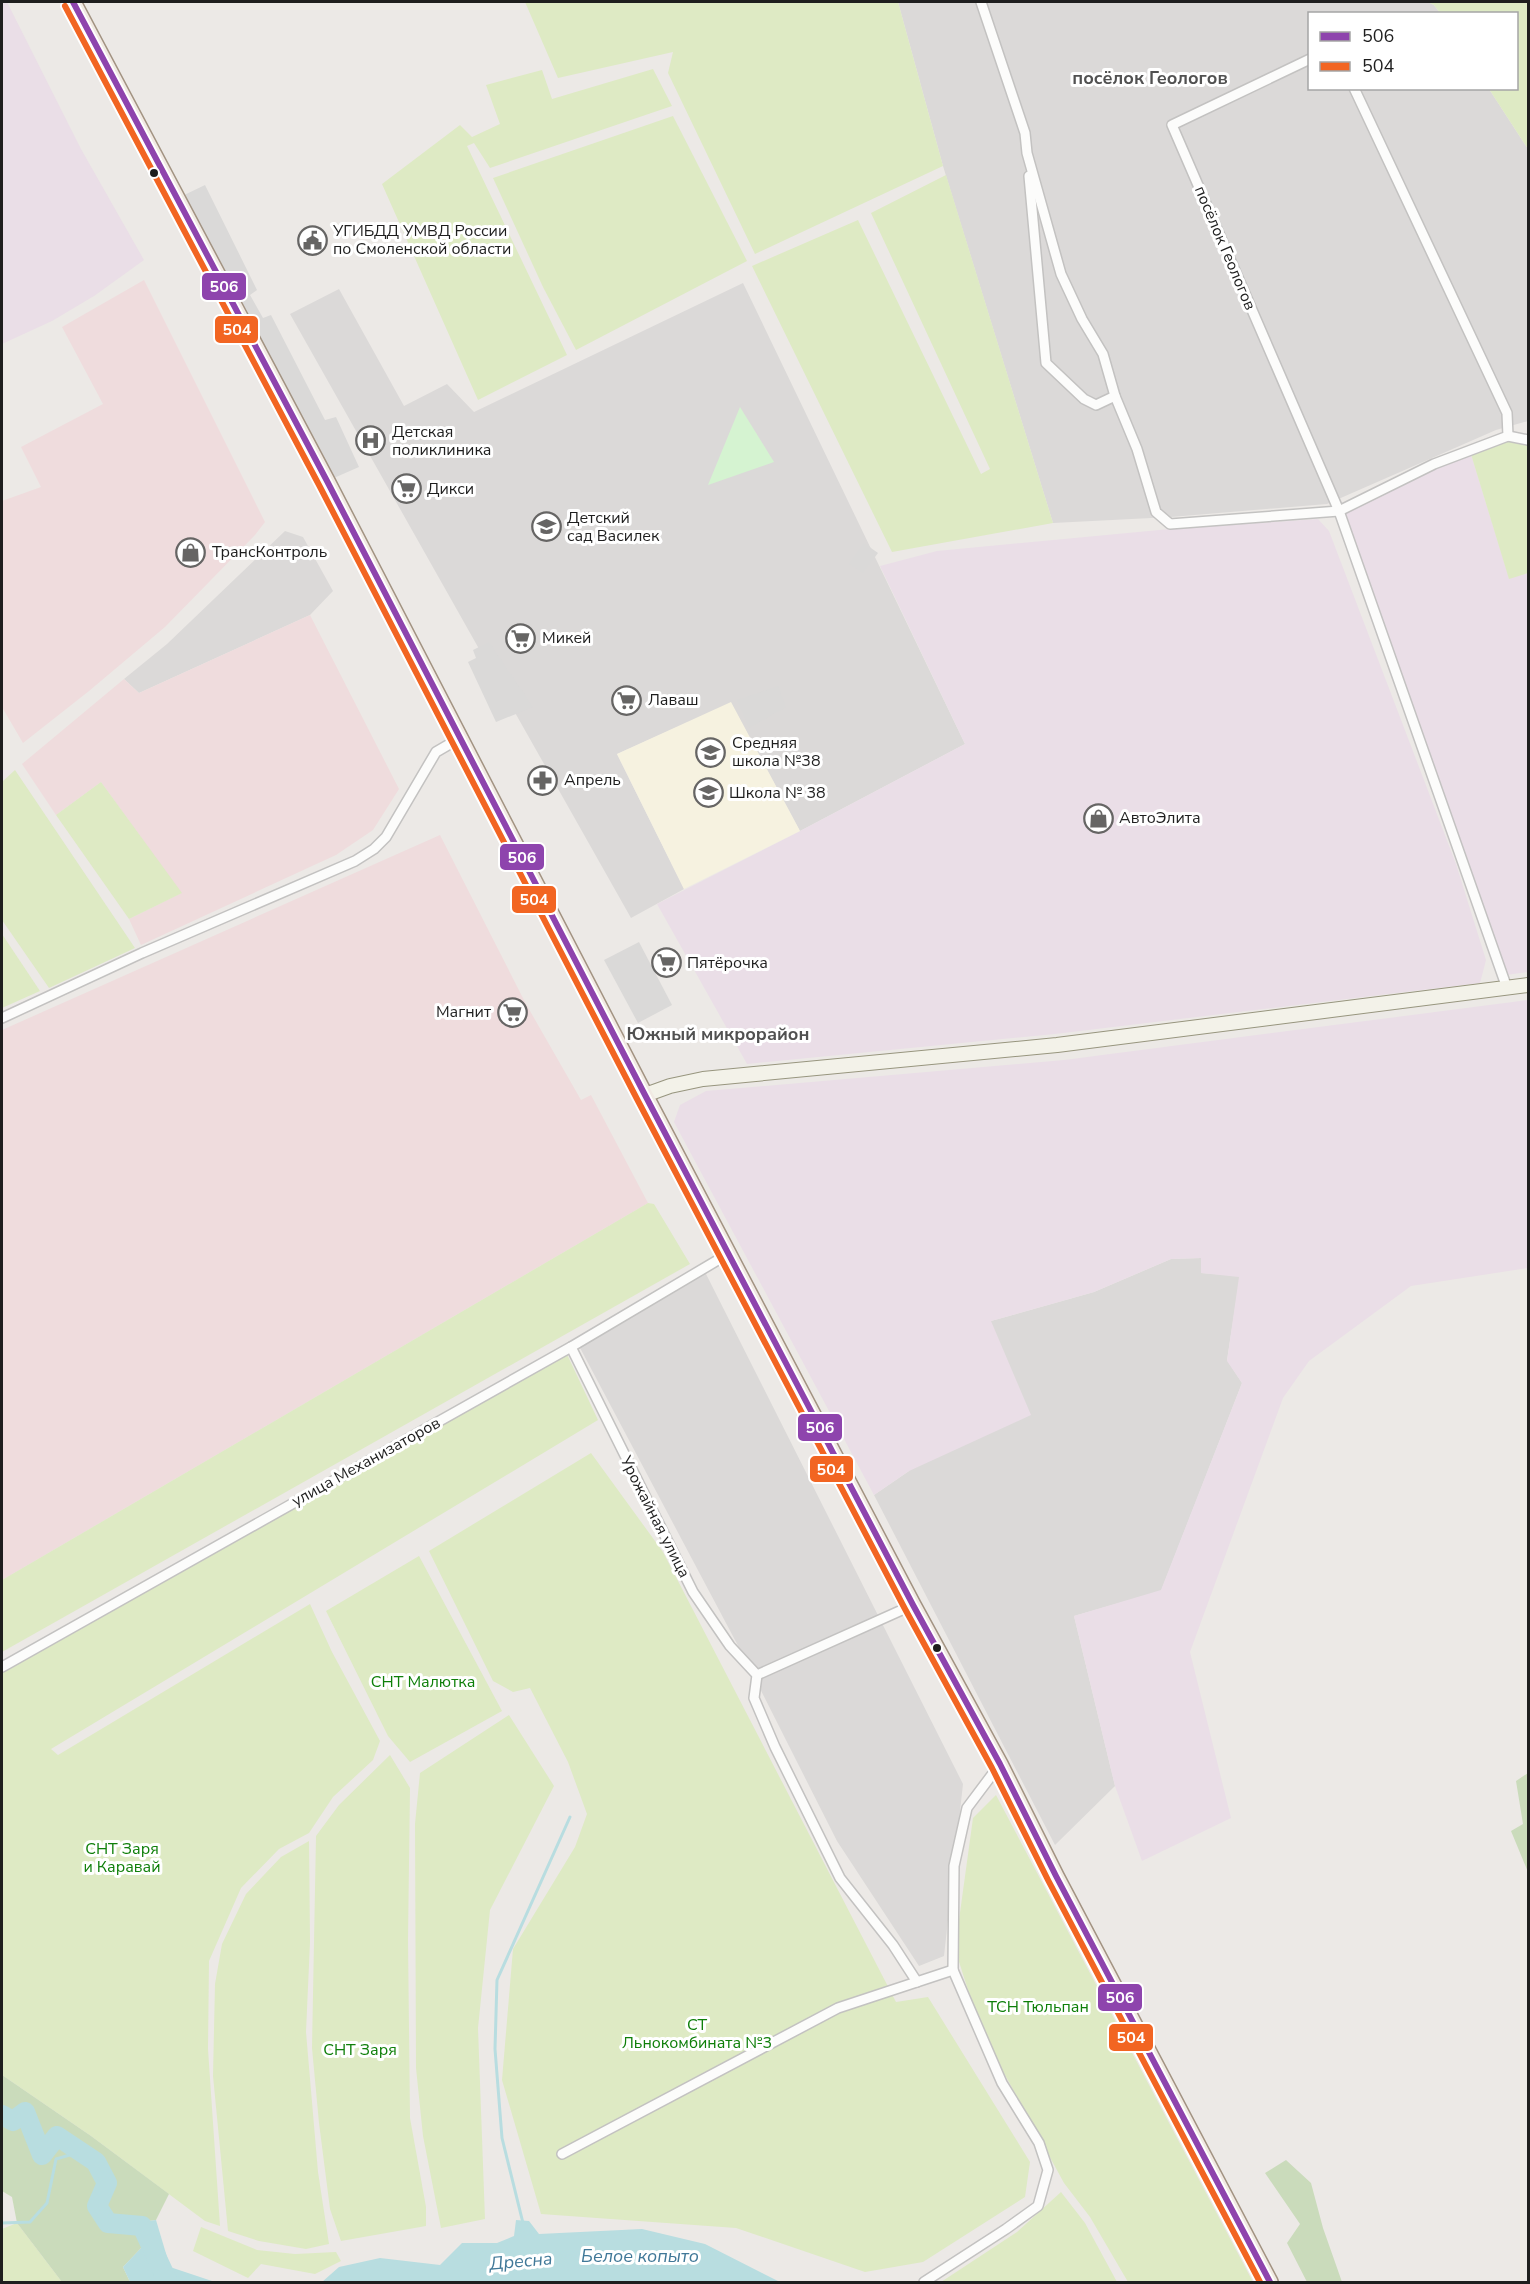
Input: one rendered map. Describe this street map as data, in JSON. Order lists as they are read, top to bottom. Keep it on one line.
{"streets":{"street":["посёлок Геологов","улица Механизаторов","Урожайная улица"]},"crossings":[["улица Механизаторов","Урожайная улица"]],"districts":["посёлок Геологов","Южный микрорайон"],"water":["Белое копыто","Дресна"],"parks":["СНТ Малютка","СНТ Заря и Каравай","ТСН Тюльпан","СТ Льнокомбината №3","СНТ Заря"],"places":{"public building":["УГИБДД УМВД России по Смоленской области"],"hospital":["Детская поликлиника"],"supermarket":["Дикси","Микей","Лаваш","Пятёрочка","Магнит"],"school or university":["Детский сад Василек","Средняя школа №38","Школа № 38"],"shop":["ТрансКонтроль","АвтоЭлита"],"pharmacy":["Апрель"]},"lines":["transit line 506","transit line 504"],"legend":["506","504"]}
